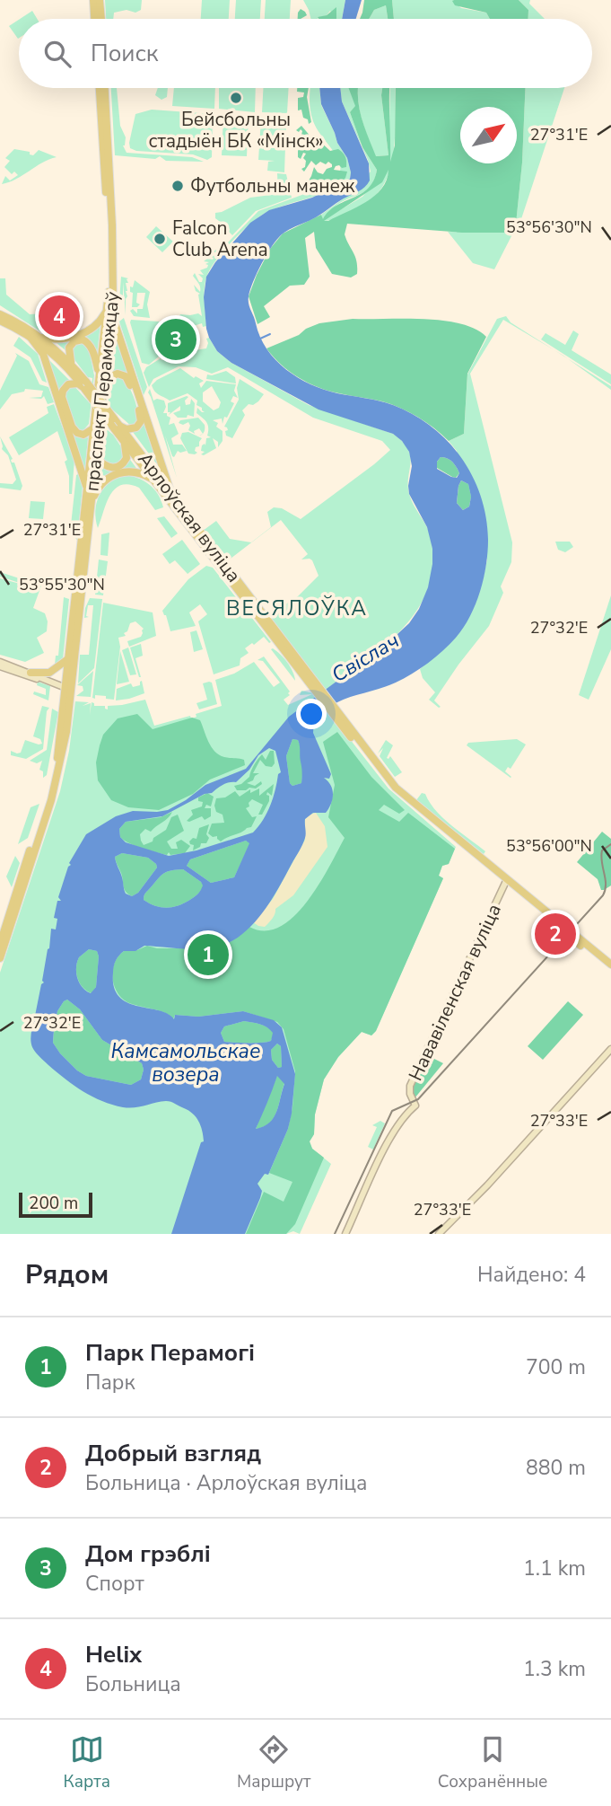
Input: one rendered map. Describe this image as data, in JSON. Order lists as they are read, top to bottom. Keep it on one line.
{"streets":{"main road":["праспект Пераможцаў","Арлоўская вуліца","Нававіленская вуліца"]},"crossings":[["Арлоўская вуліца","Нававіленская вуліца"]],"districts":["ВЕСЯЛОЎКА"],"water":["Свіслач","Камсамольскае возера"],"places":["Бейсбольны стадыён БК «Мінск»","Футбольны манеж","Falcon Club Arena"],"scale_bar":"200 m","north":"top right","page":{"search":"Поиск","pins":["4","3","2","1"],"scale":"200 m","heading":["Рядом","Найдено: 4"],"list":[{"mark":"1","name":"Парк Перамогі","note":"Парк","value":"700 m"},{"mark":"2","name":"Добрый взгляд","note":"Больница · Арлоўская вуліца","value":"880 m"},{"mark":"3","name":"Дом грэблі","note":"Спорт","value":"1.1 km"},{"mark":"4","name":"Helix","note":"Больница","value":"1.3 km"}],"nav":["Карта","Маршрут","Сохранённые"]},"coordinates":["27°31'E","53°56'30\"N","53°55'30\"N","27°32'E","53°56'00\"N","27°33'E"]}
